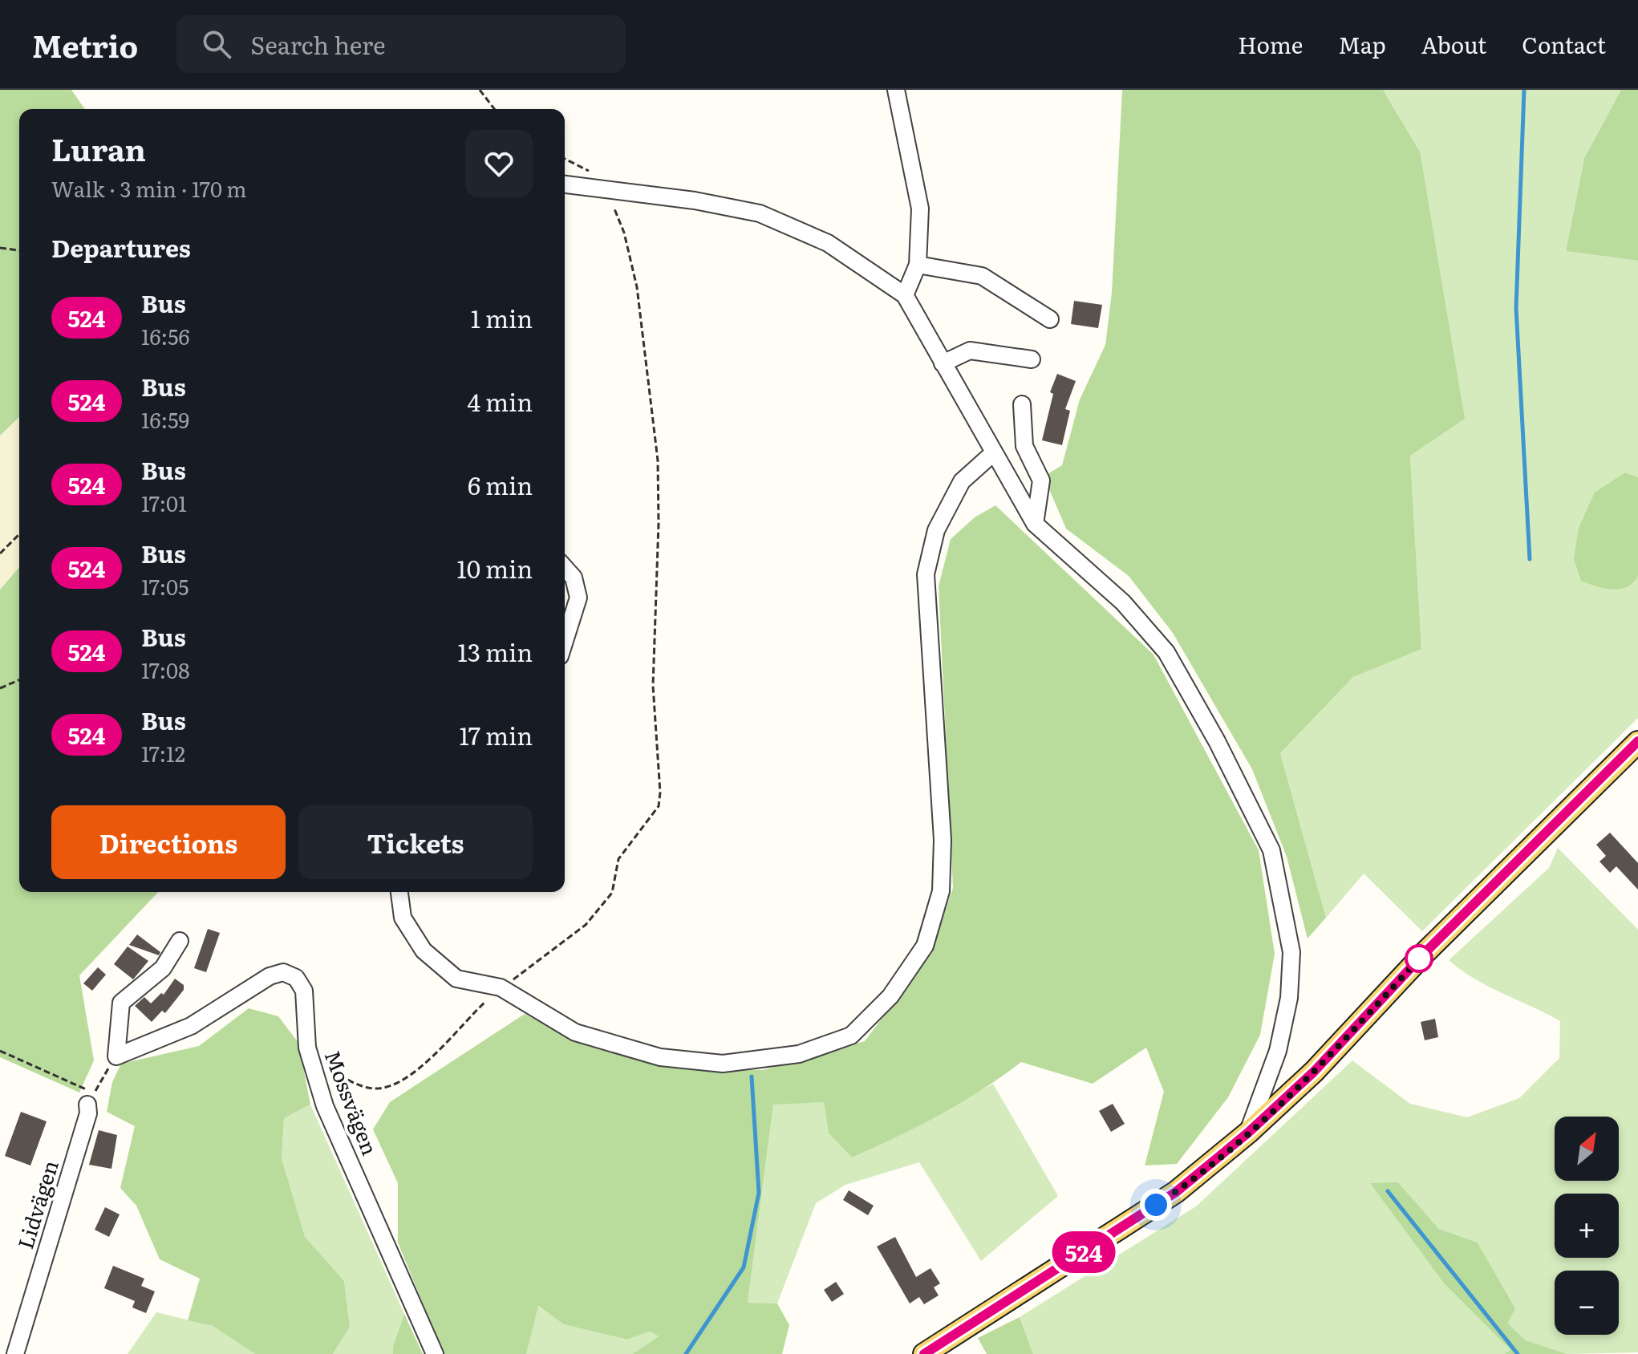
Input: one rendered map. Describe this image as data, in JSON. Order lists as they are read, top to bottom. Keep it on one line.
{"streets":{"lane":["Mossvägen","Lidvägen"]},"lines":["bus line 524"],"north":"top right","page":{"header":"Metrio","search":"Search here","nav":["Home","Map","About","Contact"],"on_map":"524","heading":[["Luran","Walk · 3 min · 170 m"],"Departures"],"list":[{"mark":"524","name":"Bus","note":"16:56","value":"1 min"},{"mark":"524","name":"Bus","note":"16:59","value":"4 min"},{"mark":"524","name":"Bus","note":"17:01","value":"6 min"},{"mark":"524","name":"Bus","note":"17:05","value":"10 min"},{"mark":"524","name":"Bus","note":"17:08","value":"13 min"},{"mark":"524","name":"Bus","note":"17:12","value":"17 min"}],"buttons":["Directions","Tickets"],"map_buttons":["+","−"]}}
